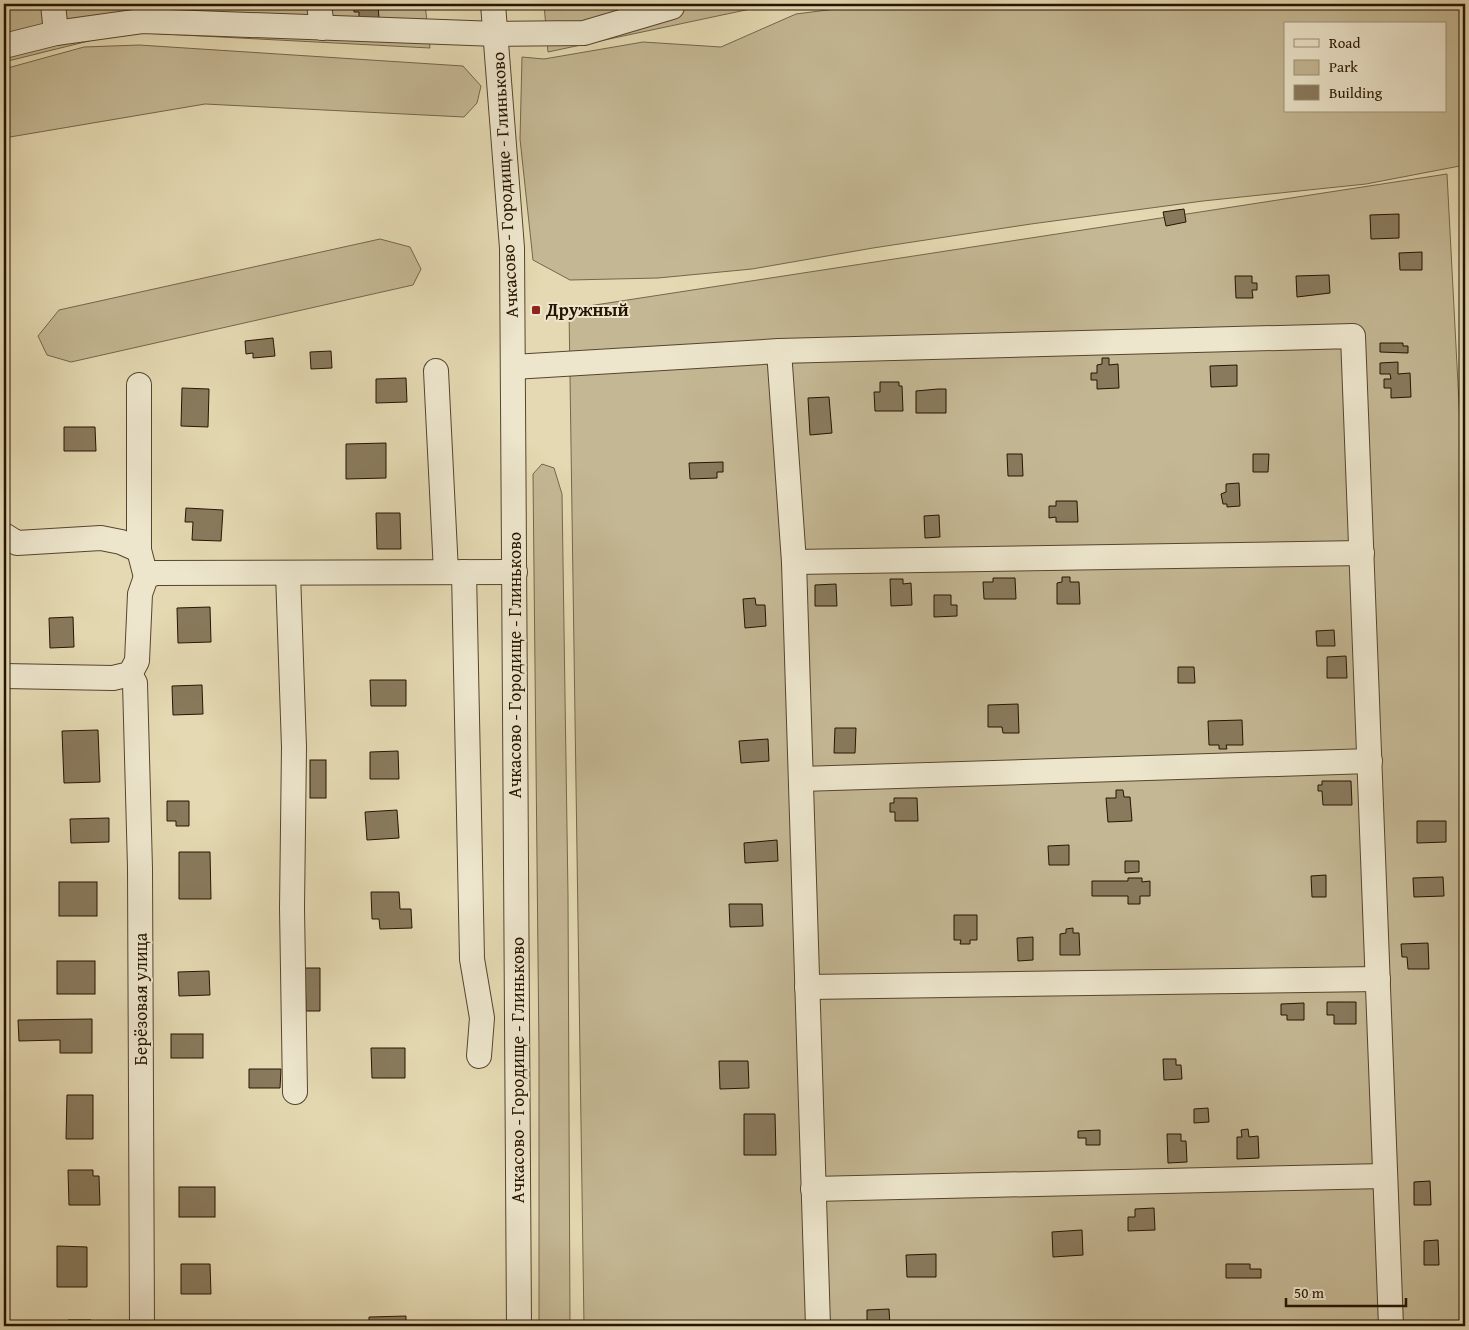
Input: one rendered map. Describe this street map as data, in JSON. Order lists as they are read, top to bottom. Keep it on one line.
{"streets":{"street":["Ачкасово - Городище - Глиньково","Берёзовая улица"]},"places":{"transit":["Дружный"]},"legend":["Road","Park","Building"],"scale_bar":"50 m"}
